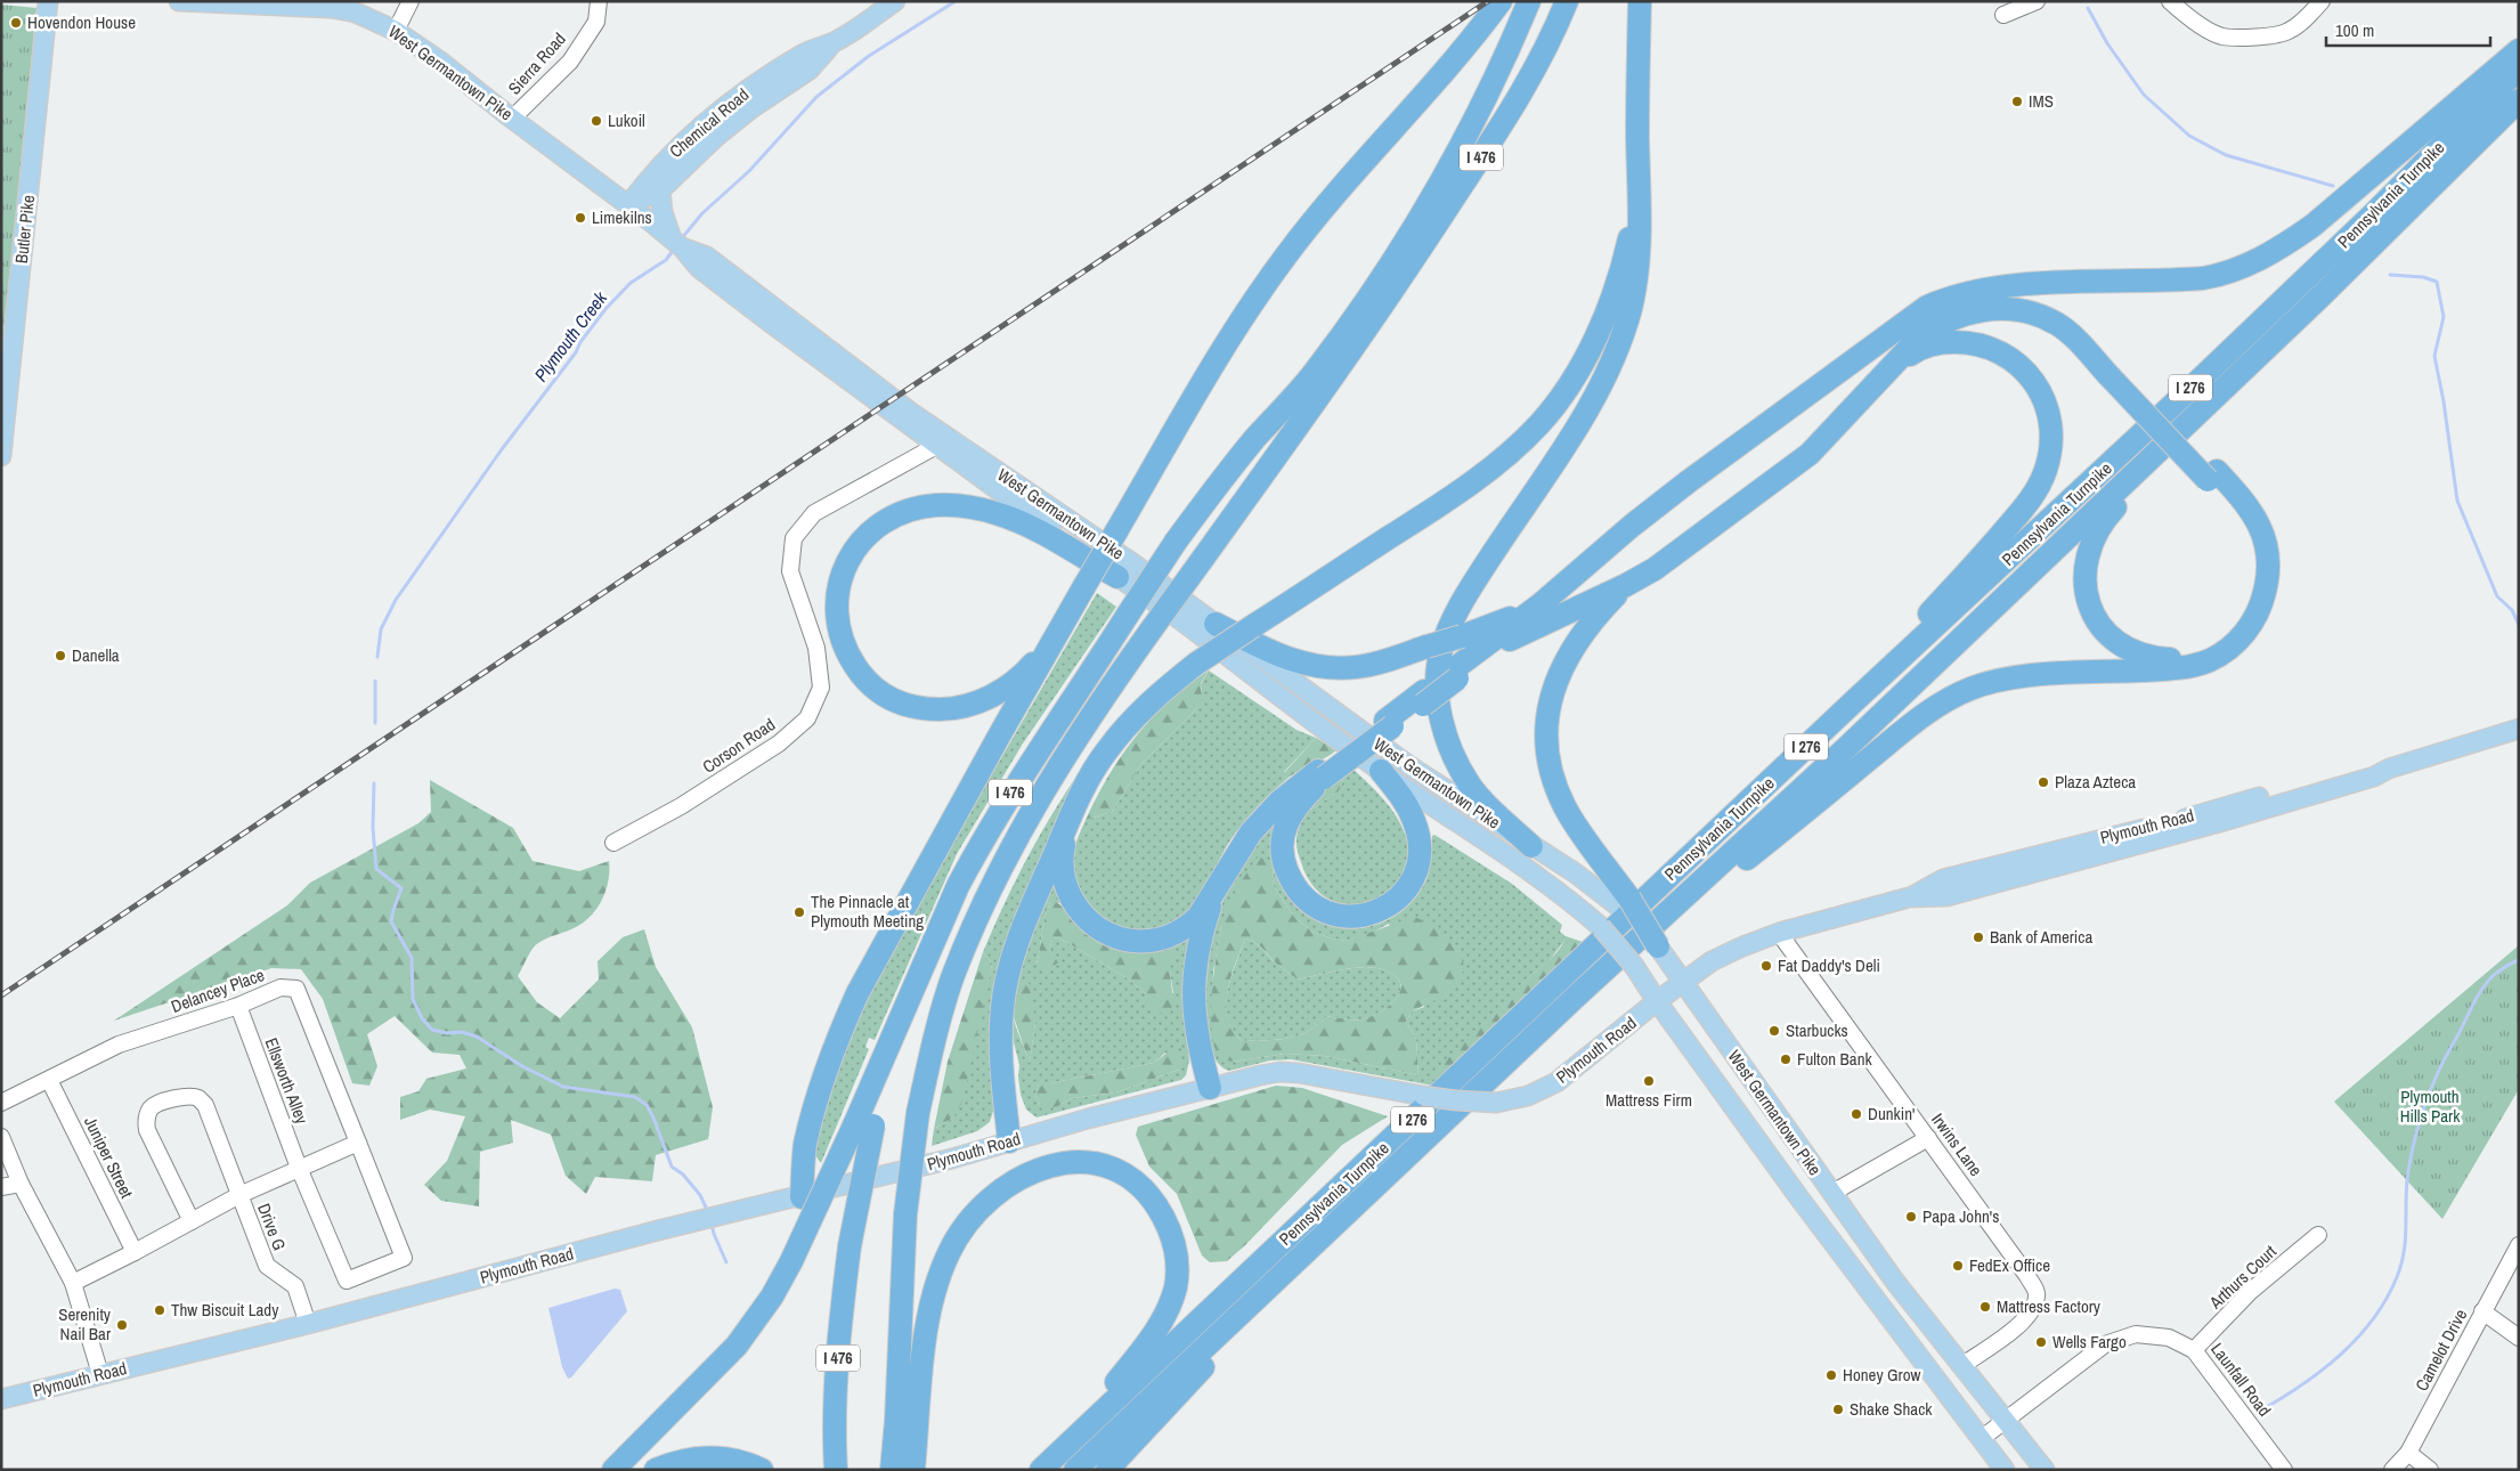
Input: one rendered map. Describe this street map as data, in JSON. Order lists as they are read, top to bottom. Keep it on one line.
{"streets":{"highway":["I 476","Pennsylvania Turnpike","I 276"],"main road":["West Germantown Pike","Chemical Road","Butler Pike","Plymouth Road"],"street":["Sierra Road","Corson Road","Delancey Place","Ellsworth Alley","Irwins Lane","Juniper Street","Drive G","Arthurs Court","Camelot Drive","Launfall Road"]},"crossings":[["Sierra Road","West Germantown Pike"],["West Germantown Pike","Chemical Road"],["West Germantown Pike","Corson Road"],["West Germantown Pike","Plymouth Road"],["West Germantown Pike","Irwins Lane"],["West Germantown Pike","Launfall Road"],["Plymouth Road","Irwins Lane"],["Plymouth Road","Drive G"],["Delancey Place","Ellsworth Alley"],["Delancey Place","Juniper Street"],["Arthurs Court","Launfall Road"]],"water":["Plymouth Creek"],"parks":["Plymouth Hills Park"],"places":["Hovendon House","IMS","Lukoil","Limekilns","Danella","Plaza Azteca","The Pinnacle at Plymouth Meeting","Bank of America","Fat Daddy's Deli","Starbucks","Fulton Bank","Mattress Firm","Dunkin'","Papa John's","FedEx Office","Mattress Factory","Thw Biscuit Lady","Serenity Nail Bar","Wells Fargo","Honey Grow","Shake Shack"],"scale_bar":"100 m"}
